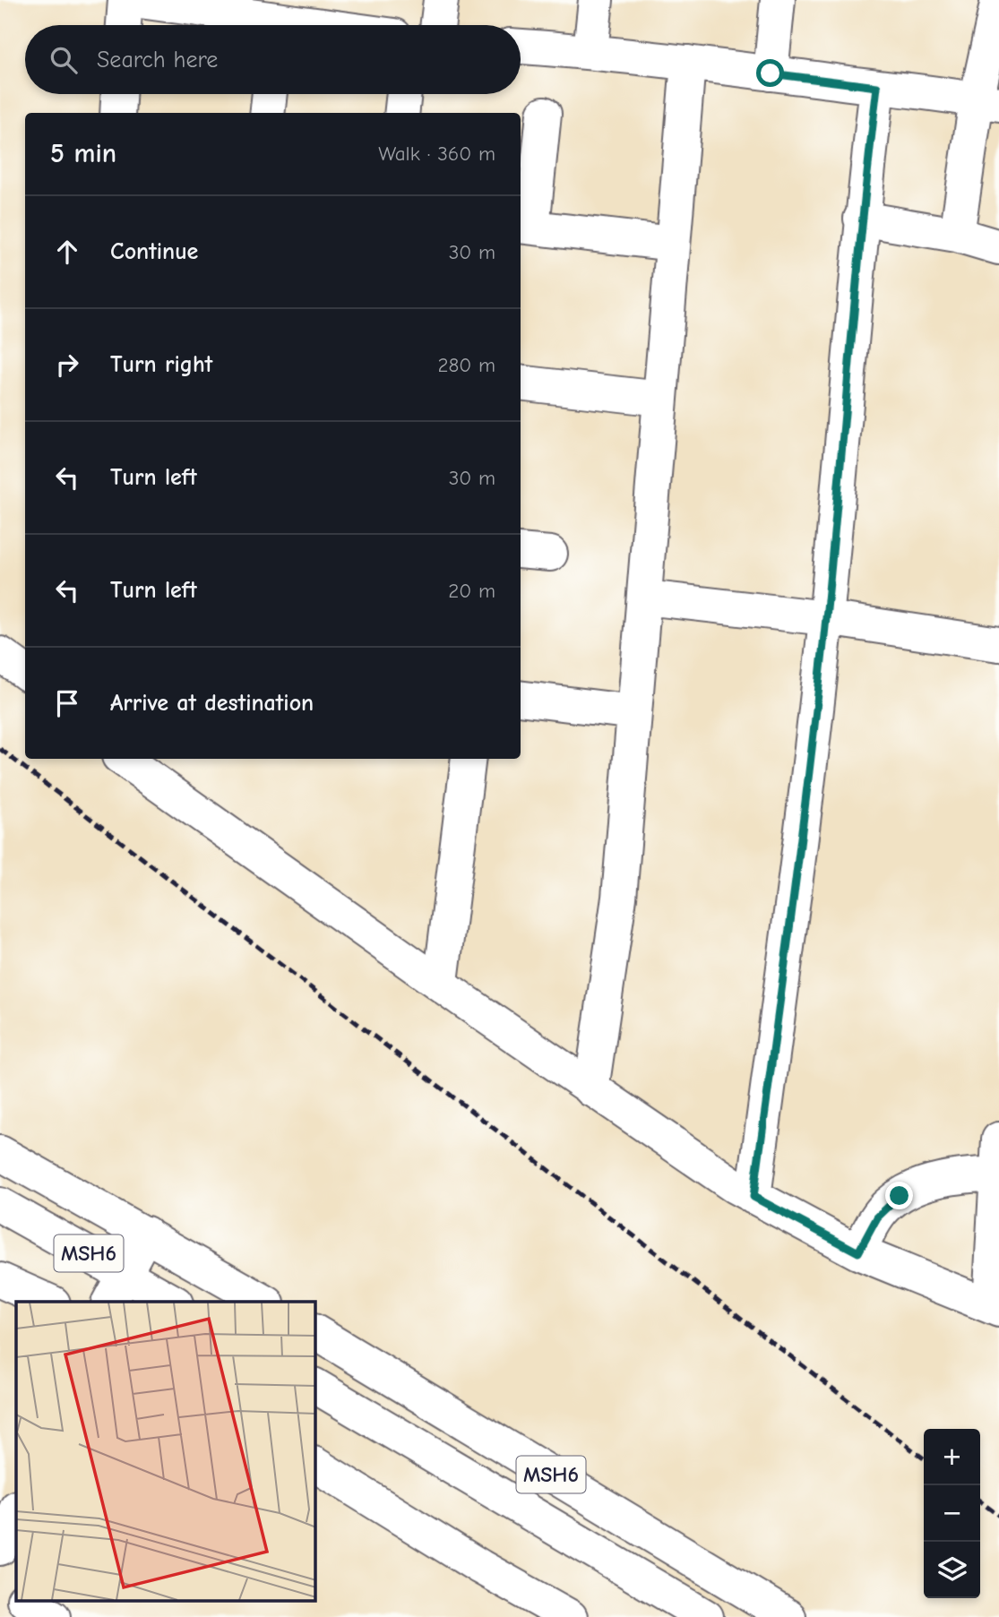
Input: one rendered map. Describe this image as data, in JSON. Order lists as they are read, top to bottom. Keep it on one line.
{"streets":{"street":["MSH6"]},"page":{"search":"Search here","heading":["5 min","Walk · 360 m"],"list":[["Continue","30 m"],["Turn right","280 m"],["Turn left","30 m"],["Turn left","20 m"],"Arrive at destination"],"map_buttons":["+","−"]}}
